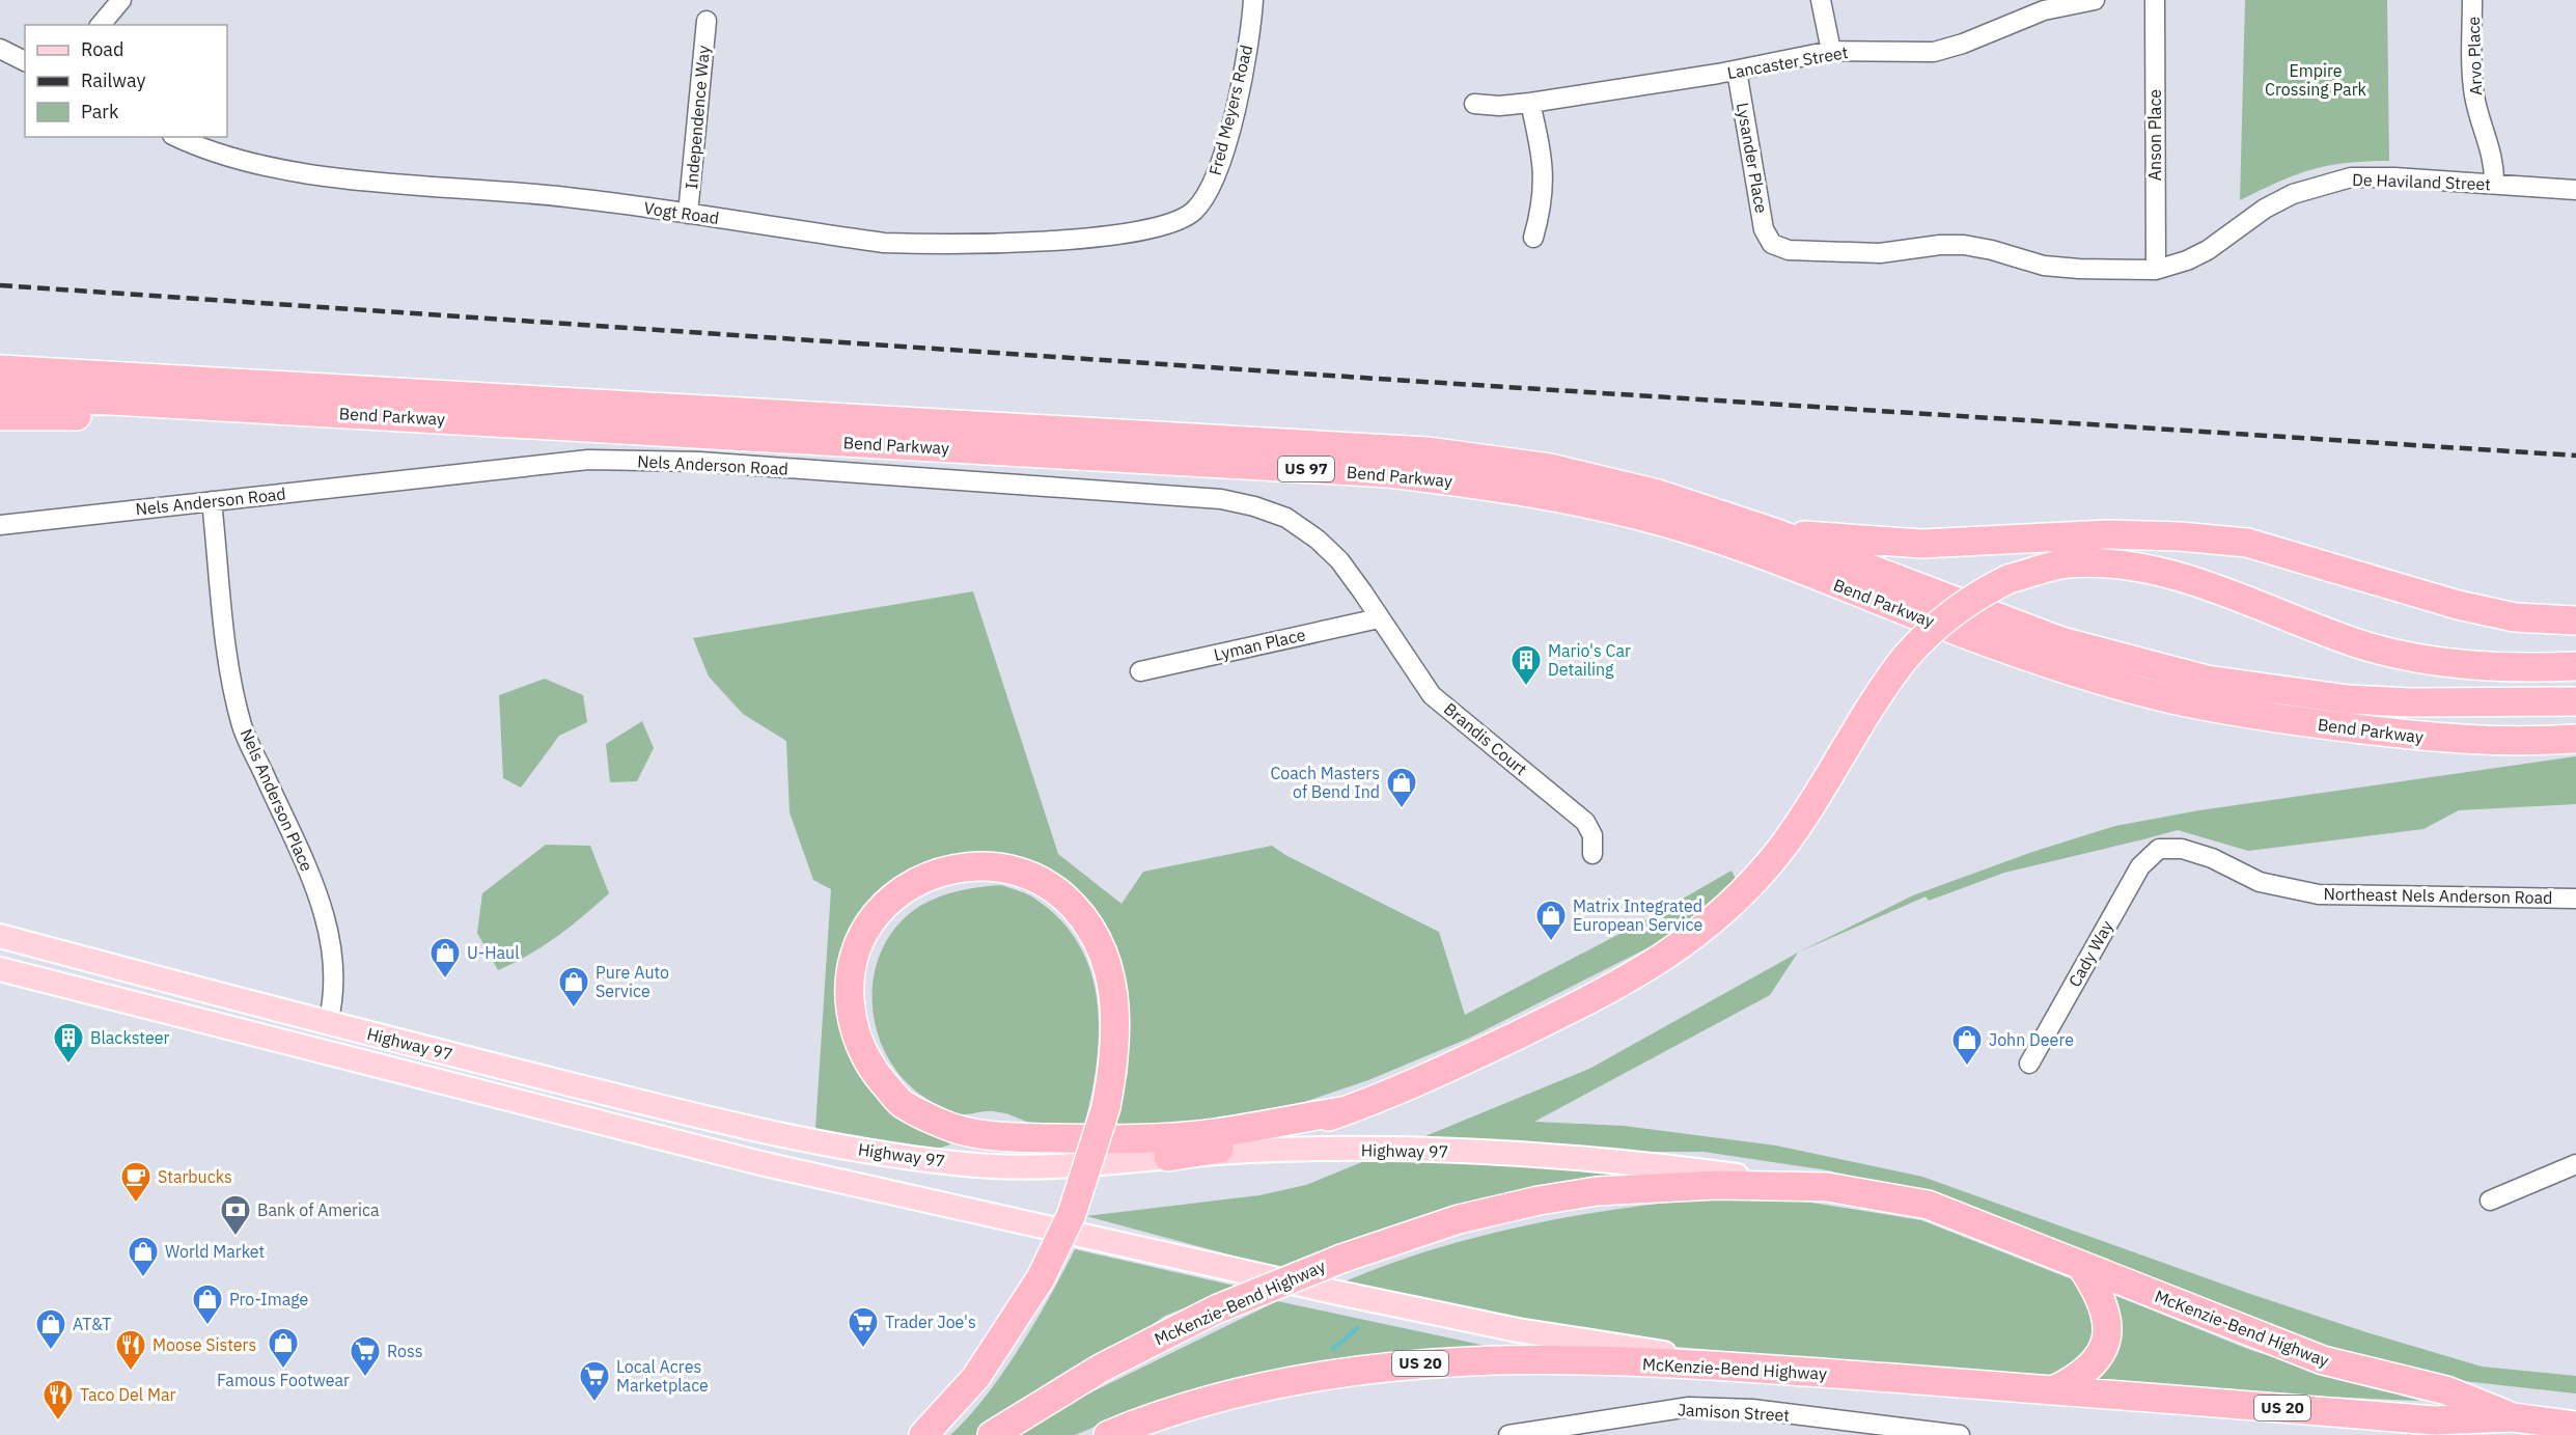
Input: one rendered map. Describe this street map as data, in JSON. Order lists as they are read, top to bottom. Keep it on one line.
{"streets":{"highway":["Bend Parkway","US 97","McKenzie-Bend Highway","US 20"],"main road":["Highway 97"],"street":["Arvo Place","Lancaster Street","Fred Meyers Road","Independence Way","Anson Place","Lysander Place","De Haviland Street","Vogt Road","Nels Anderson Road","Lyman Place","Brandis Court","Nels Anderson Place","Northeast Nels Anderson Road","Cady Way","Jamison Street"]},"crossings":[["Arvo Place","De Haviland Street"],["Lancaster Street","Lysander Place"],["Fred Meyers Road","Vogt Road"],["Independence Way","Vogt Road"],["Anson Place","De Haviland Street"],["Lysander Place","De Haviland Street"],["Nels Anderson Road","Lyman Place"],["Nels Anderson Road","Brandis Court"],["Nels Anderson Road","Nels Anderson Place"],["Lyman Place","Brandis Court"],["Nels Anderson Place","Highway 97"],["Northeast Nels Anderson Road","Cady Way"],["Highway 97","McKenzie-Bend Highway"],["McKenzie-Bend Highway","US 20"]],"parks":["Empire Crossing Park"],"places":{"building":["Mario's Car Detailing","Blacksteer"],"shop":["Coach Masters of Bend Ind","Matrix Integrated European Service","U-Haul","Pure Auto Service","John Deere","World Market","Pro-Image","AT&T","Famous Footwear"],"cafe":["Starbucks"],"bank":["Bank of America"],"supermarket":["Trader Joe's","Ross","Local Acres Marketplace"],"restaurant":["Moose Sisters","Taco Del Mar"]},"legend":["Road","Railway","Park"]}
